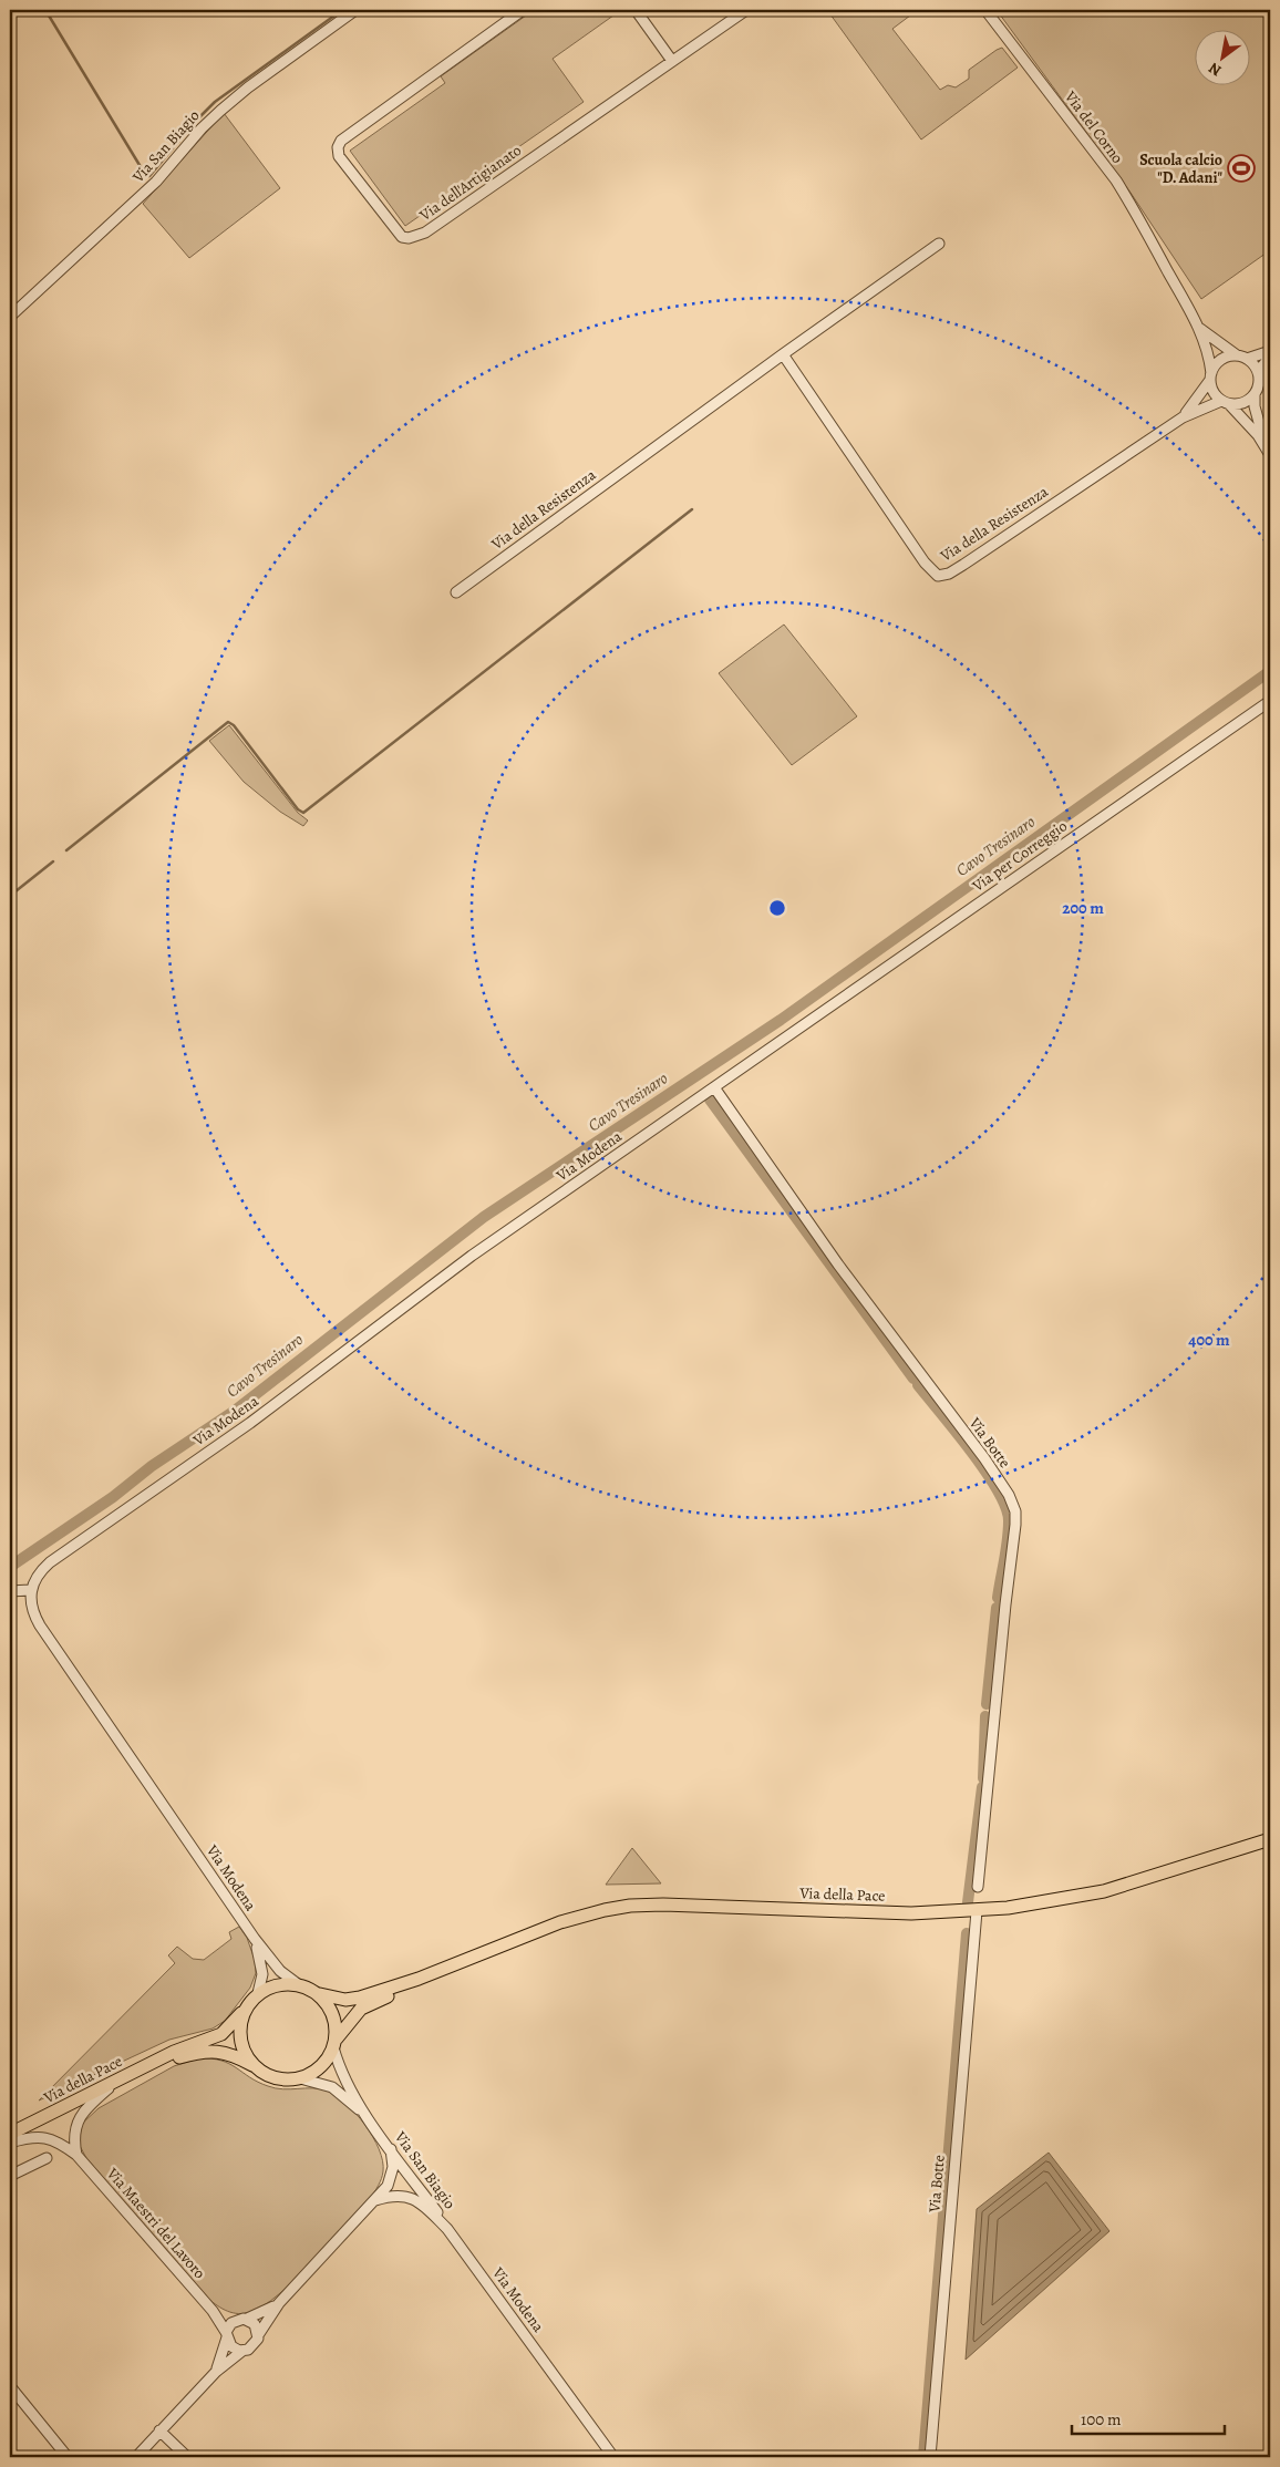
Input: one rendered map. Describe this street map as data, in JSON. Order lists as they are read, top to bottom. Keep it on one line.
{"streets":{"main road":["Via della Pace"],"street":["Via del Corno","Via San Biagio","Via dell'Artigianato","Via della Resistenza","Via per Correggio","Via Modena","Via Botte","Via Maestri del Lavoro"]},"crossings":[["Via del Corno","Via della Resistenza"],["Via San Biagio","Via Modena"],["Via San Biagio","Via della Pace"],["Via per Correggio","Via Modena"],["Via Modena","Via Botte"],["Via Botte","Via della Pace"]],"water":["Cavo Tresinaro"],"places":{"sports":["Scuola calcio \"D. Adani\""]},"scale_bar":"100 m","north":"bottom left","rings":["200 m","400 m"]}
